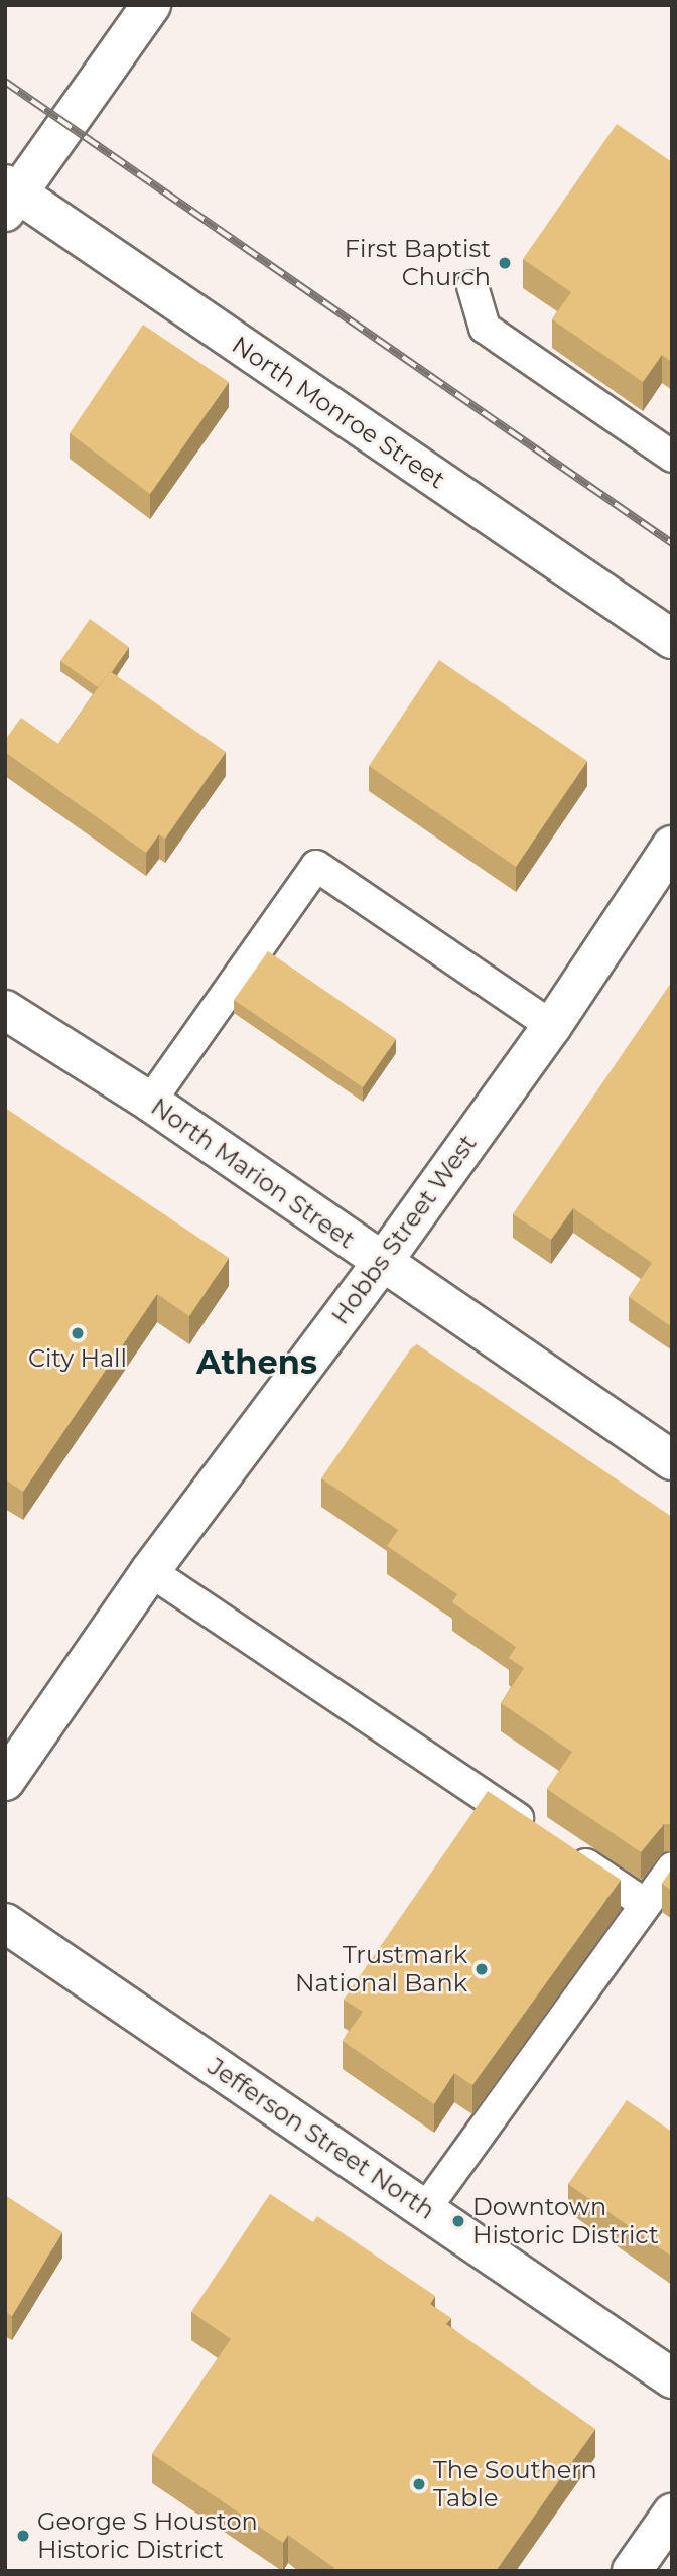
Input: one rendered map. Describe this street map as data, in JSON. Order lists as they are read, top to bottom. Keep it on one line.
{"streets":{"main road":["North Monroe Street","North Marion Street","Hobbs Street West","Jefferson Street North"]},"crossings":[["North Marion Street","Hobbs Street West"]],"districts":["Athens"],"places":["First Baptist Church","City Hall","Trustmark National Bank","Downtown Historic District","The Southern Table","George S Houston Historic District"]}
